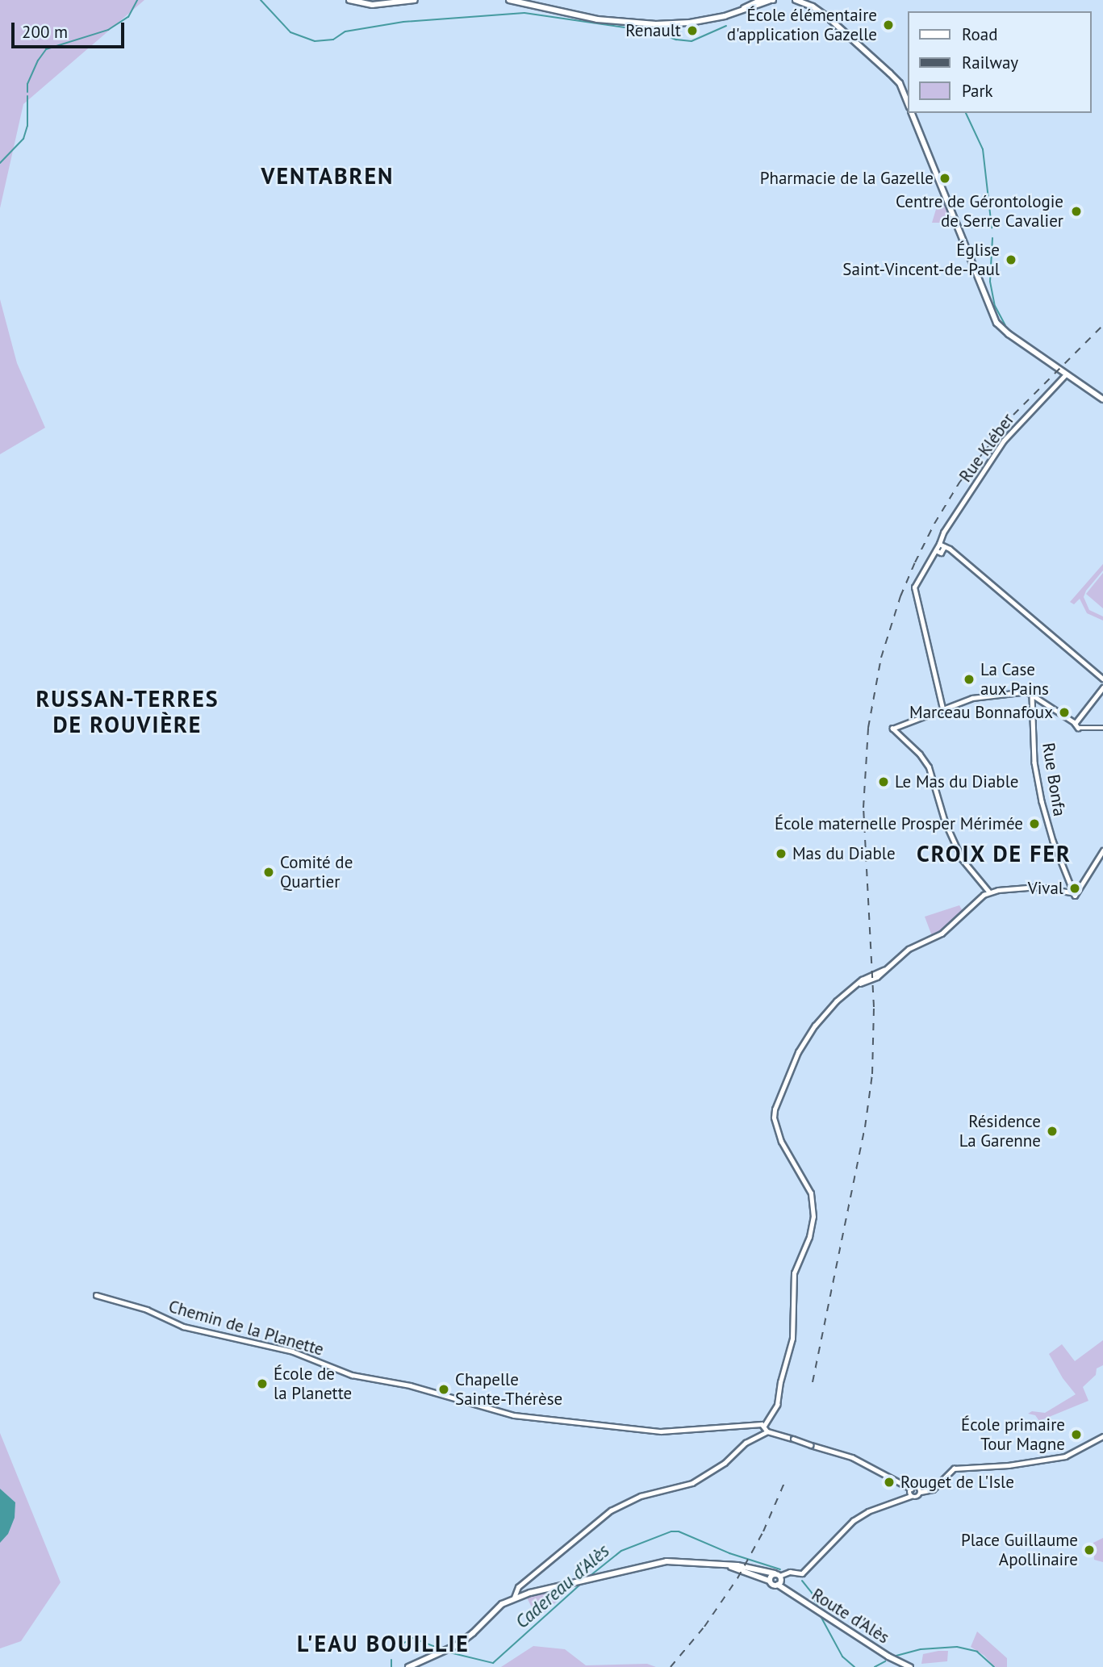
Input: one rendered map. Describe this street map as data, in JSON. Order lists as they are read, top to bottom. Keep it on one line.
{"streets":{"main road":["Route d'Alès"],"street":["Rue Kléber","Rue Bonfa","Chemin de la Planette"]},"districts":["VENTABREN","RUSSAN-TERRES DE ROUVIÈRE","CROIX DE FER","L'EAU BOUILLIE"],"water":["Cadereau d'Alès"],"places":["École élémentaire d'application Gazelle","Renault","Pharmacie de la Gazelle","Centre de Gérontologie de Serre Cavalier","Église Saint-Vincent-de-Paul","La Case aux Pains","Marceau Bonnafoux","Le Mas du Diable","École maternelle Prosper Mérimée","Mas du Diable","Comité de Quartier","Vival","Résidence La Garenne","École de la Planette","Chapelle Sainte-Thérèse","École primaire Tour Magne","Rouget de L'Isle","Place Guillaume Apollinaire"],"legend":["Road","Railway","Park"],"scale_bar":"200 m"}
